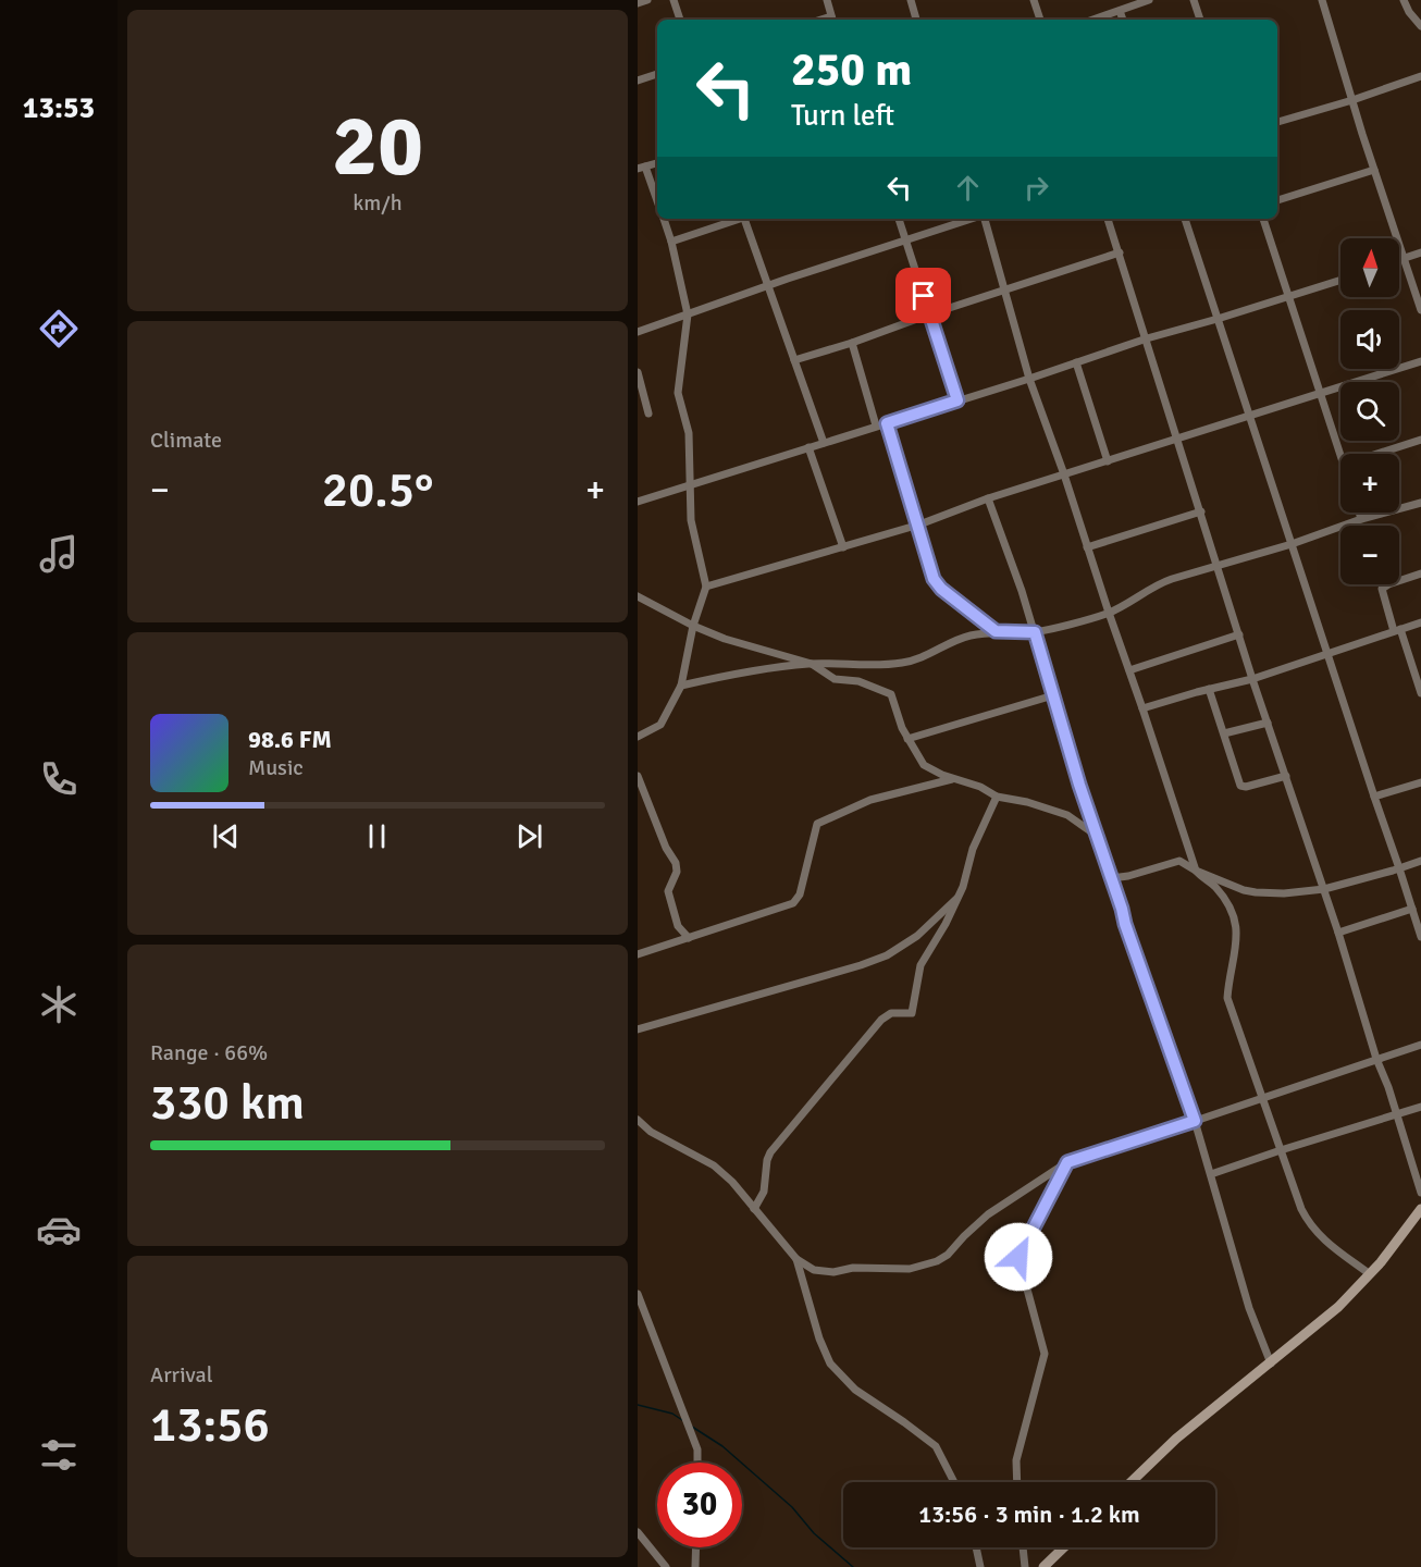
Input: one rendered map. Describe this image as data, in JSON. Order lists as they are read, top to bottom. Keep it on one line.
{"north":"top","page":{"tabs":"13:53","tile":[["20","km/h"],"Climate",["Range · 66%","330 km"],["Arrival","13:56"]],"turn":["250 m","Turn left"],"map_buttons":["+","−"],"heat":["−","20.5°","+"],"song":["98.6 FM","Music"],"limit":"30","trip":"13:56 · 3 min · 1.2 km"}}
